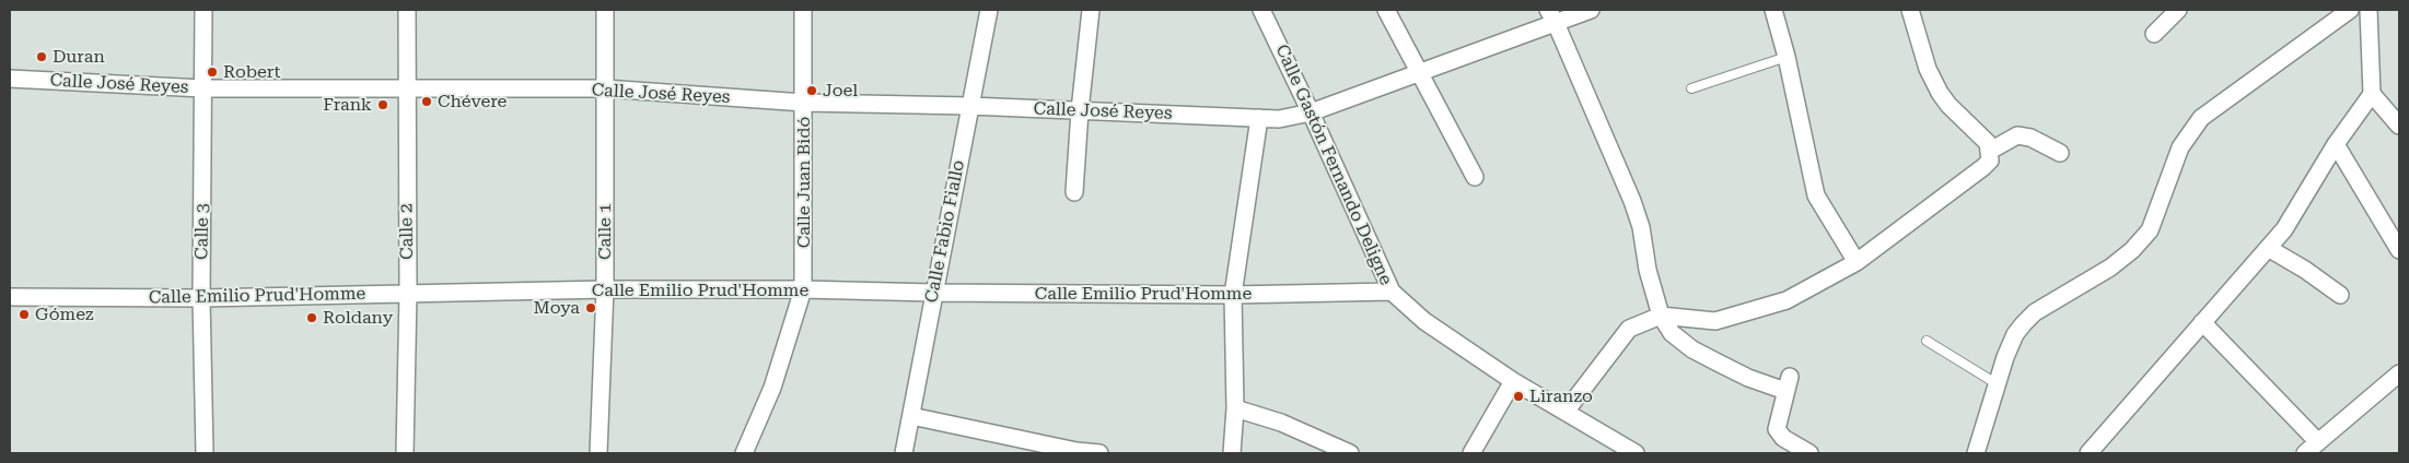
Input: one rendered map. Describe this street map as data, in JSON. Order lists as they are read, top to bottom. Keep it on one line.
{"streets":{"street":["Calle José Reyes","Calle Gastón Fernando Deligne","Calle Juan Bidó","Calle 3","Calle 2","Calle 1","Calle Fabio Fiallo","Calle Emilio Prud'Homme"]},"crossings":[["Calle José Reyes","Calle Gastón Fernando Deligne"],["Calle José Reyes","Calle Juan Bidó"],["Calle José Reyes","Calle 3"],["Calle José Reyes","Calle 2"],["Calle José Reyes","Calle 1"],["Calle José Reyes","Calle Fabio Fiallo"],["Calle Gastón Fernando Deligne","Calle Emilio Prud'Homme"],["Calle Juan Bidó","Calle Emilio Prud'Homme"],["Calle 3","Calle Emilio Prud'Homme"],["Calle 2","Calle Emilio Prud'Homme"],["Calle 1","Calle Emilio Prud'Homme"],["Calle Fabio Fiallo","Calle Emilio Prud'Homme"]],"places":["Duran","Robert","Joel","Chévere","Frank","Moya","Gómez","Roldany","Liranzo"]}
